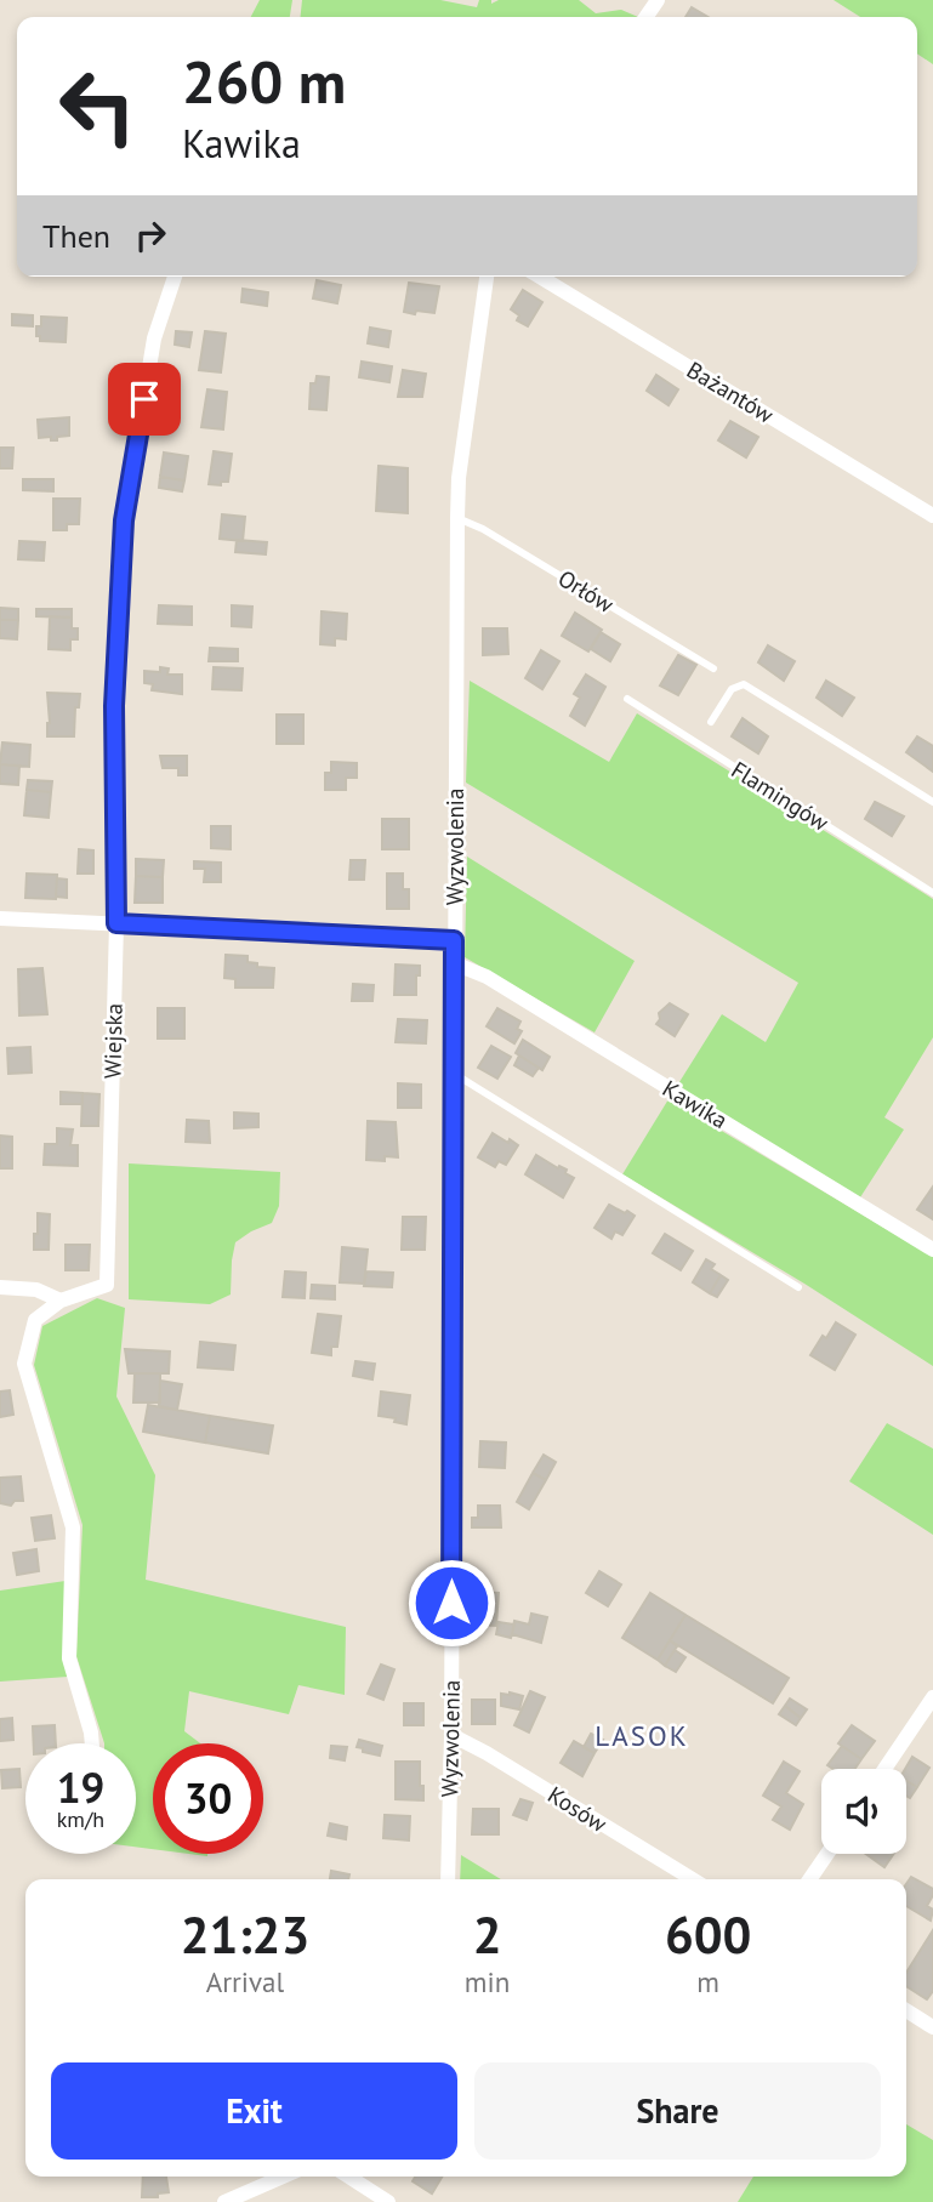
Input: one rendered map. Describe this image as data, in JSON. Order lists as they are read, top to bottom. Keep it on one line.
{"streets":{"street":["Bażantów","Wyzwolenia","Wiejska","Kawika","Kosów"],"lane":["Orłów","Flamingów"]},"crossings":[["Orłów","Wyzwolenia"],["Wyzwolenia","Kawika"],["Wyzwolenia","Kosów"]],"districts":["LASOK"],"page":{"turn":["260 m","Kawika"],"then":"Then","speed":"19 km/h","limit":"30","eta":["21:23","Arrival","2","min","600","m"],"buttons":["Exit","Share"]}}
